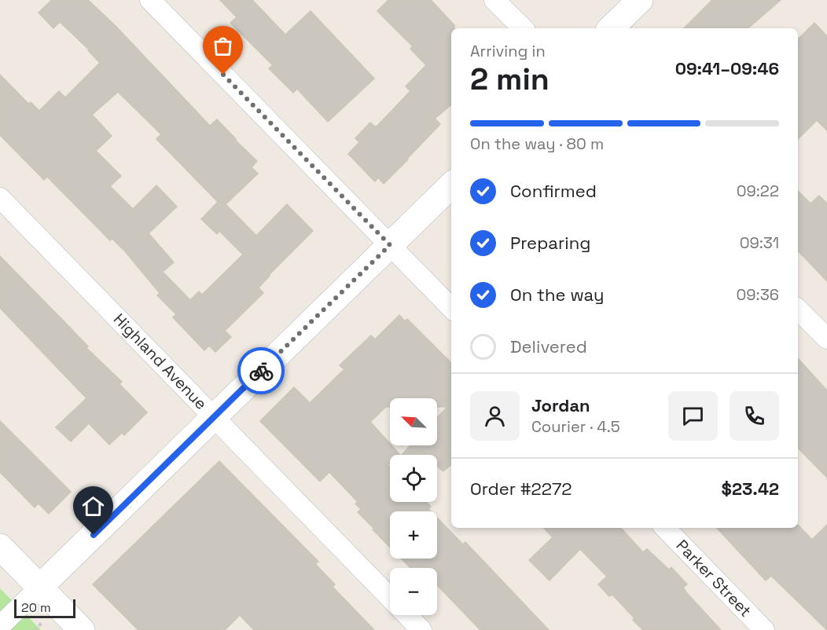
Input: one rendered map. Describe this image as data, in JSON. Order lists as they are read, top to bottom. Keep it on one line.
{"streets":{"street":["Highland Avenue","Parker Street"]},"scale_bar":"20 m","north":"top left","page":{"heading":["2 min","Arriving in","09:41–09:46"],"panel":["Jordan","Courier · 4.5","Order #2272","$23.42"],"bar":"On the way · 80 m","list":[["Confirmed","09:22"],["Preparing","09:31"],["On the way","09:36"],"Delivered"],"map_buttons":["+","−"],"scale":"20 m"}}
